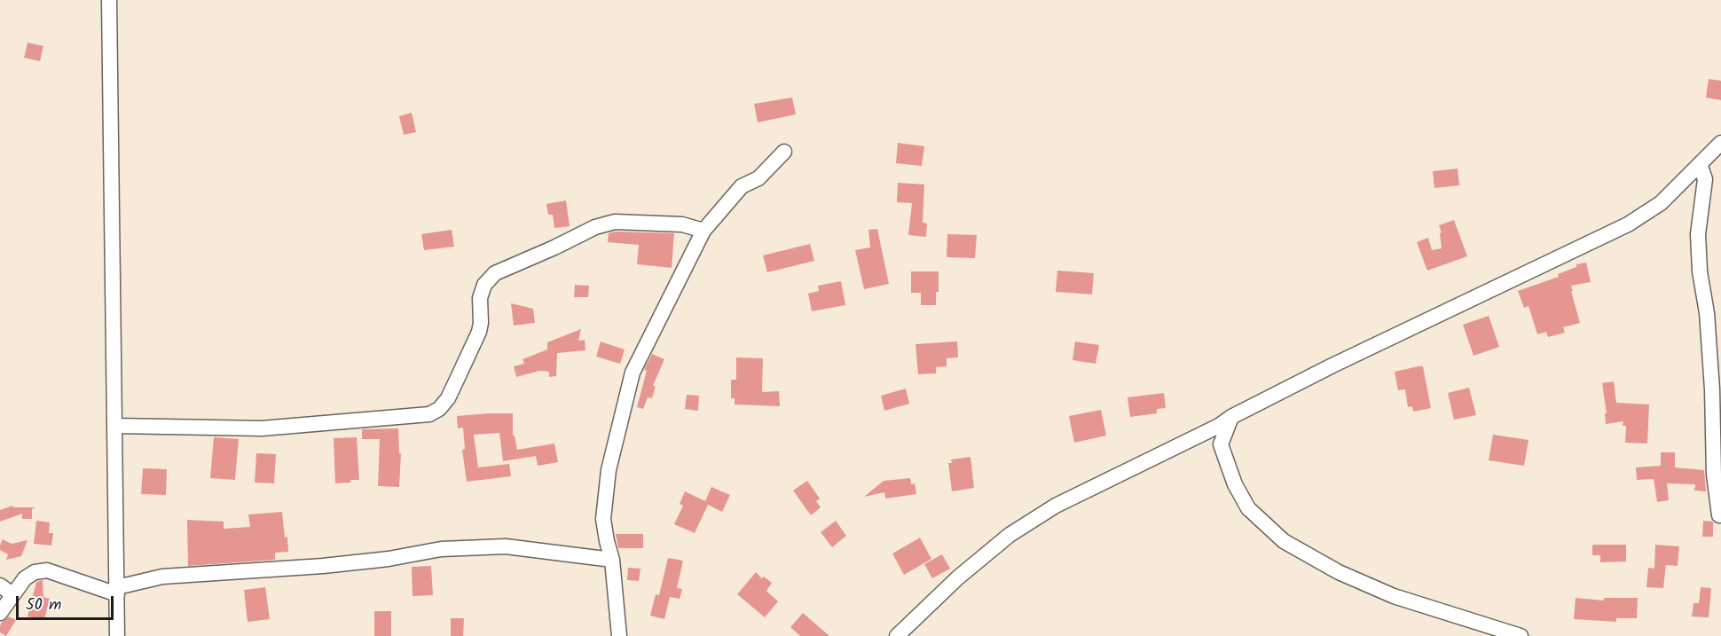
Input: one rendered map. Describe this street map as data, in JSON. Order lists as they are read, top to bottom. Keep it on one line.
{"scale_bar":"50 m"}
